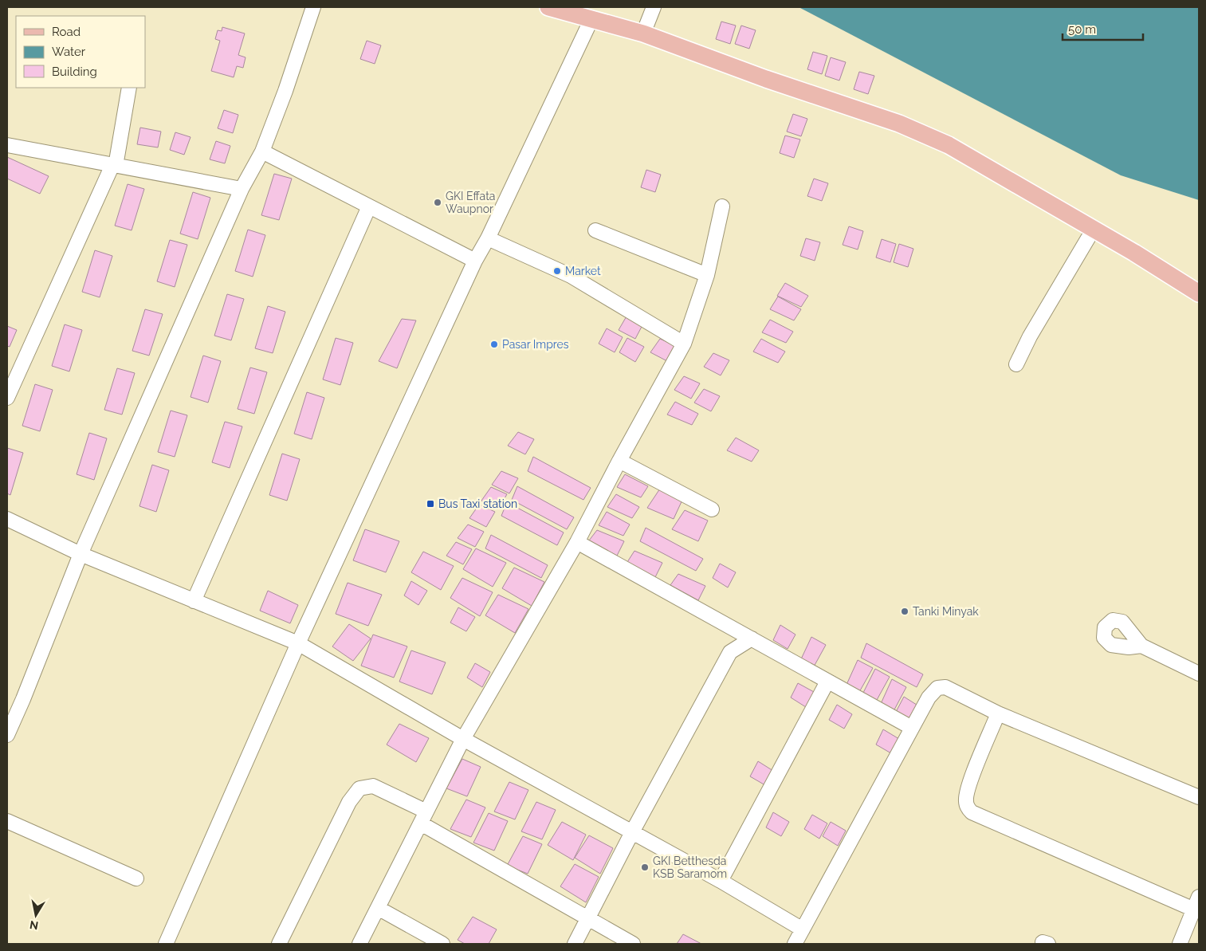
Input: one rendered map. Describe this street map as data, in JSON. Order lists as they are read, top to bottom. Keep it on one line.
{"places":{"other":["GKI Effata Waupnor","Market","Pasar Impres","Tanki Minyak","GKI Betthesda KSB Saramom"],"transit":["Bus Taxi station"]},"legend":["Road","Water","Building"],"scale_bar":"50 m","north":"bottom"}
